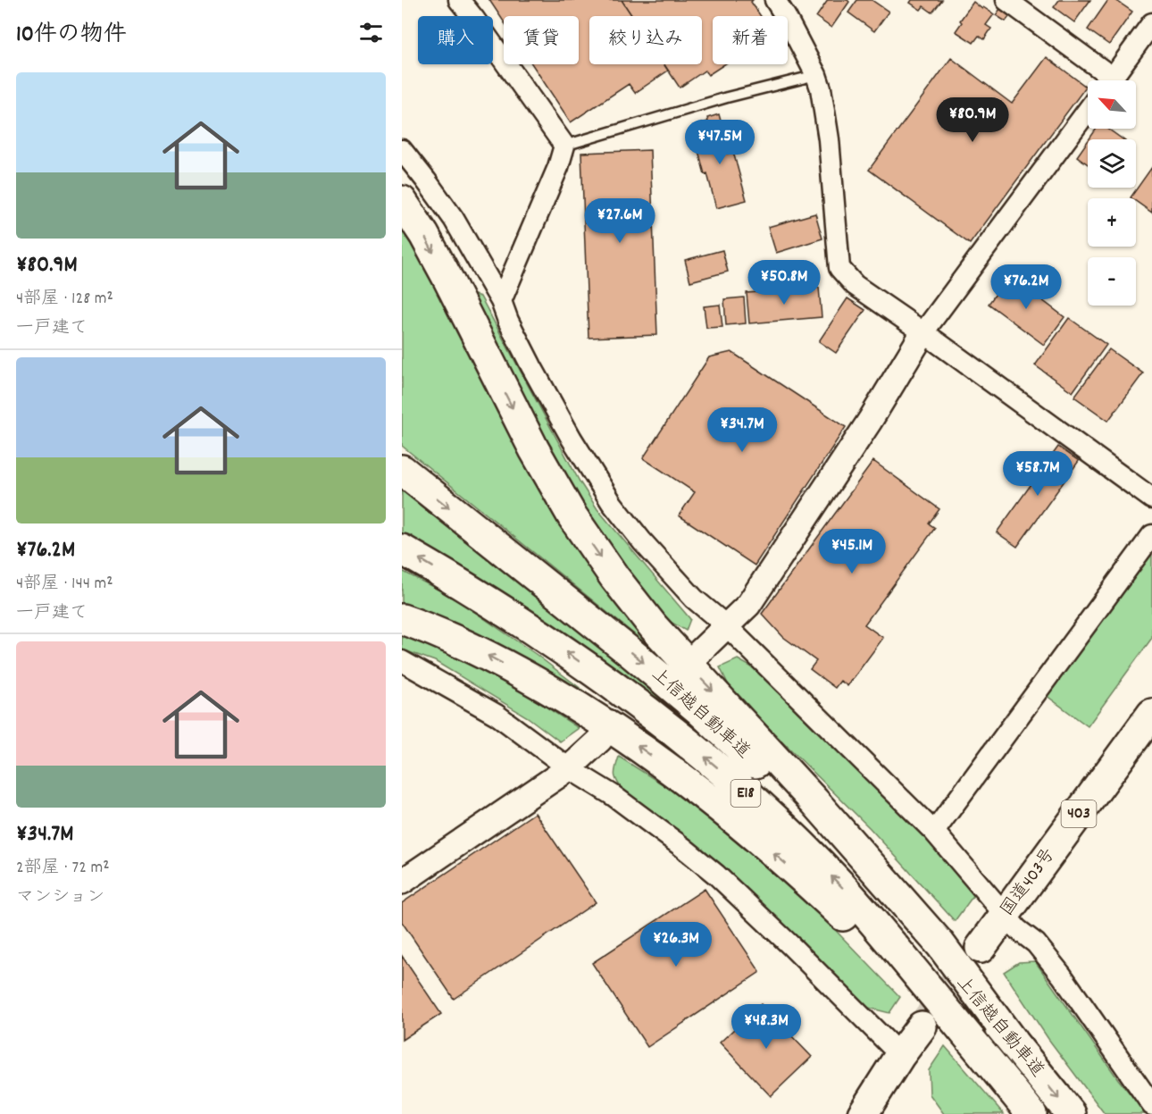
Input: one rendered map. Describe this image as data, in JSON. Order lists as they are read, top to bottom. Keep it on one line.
{"streets":{"highway":["上信越自動車道","E18","403","国道403号"]},"north":"top left","page":{"heading":"10件の物件","chip":["購入","賃貸","絞り込み","新着"],"list":[{"name":"¥80.9M","note":"4部屋 · 128 m² · 一戸建て"},{"name":"¥76.2M","note":"4部屋 · 144 m² · 一戸建て"},{"name":"¥34.7M","note":"2部屋 · 72 m² · マンション"}],"map_buttons":["+","−"],"price":["¥80.9M","¥47.5M","¥27.6M","¥50.8M","¥76.2M","¥34.7M","¥58.7M","¥45.1M","¥26.3M","¥48.3M"]}}
